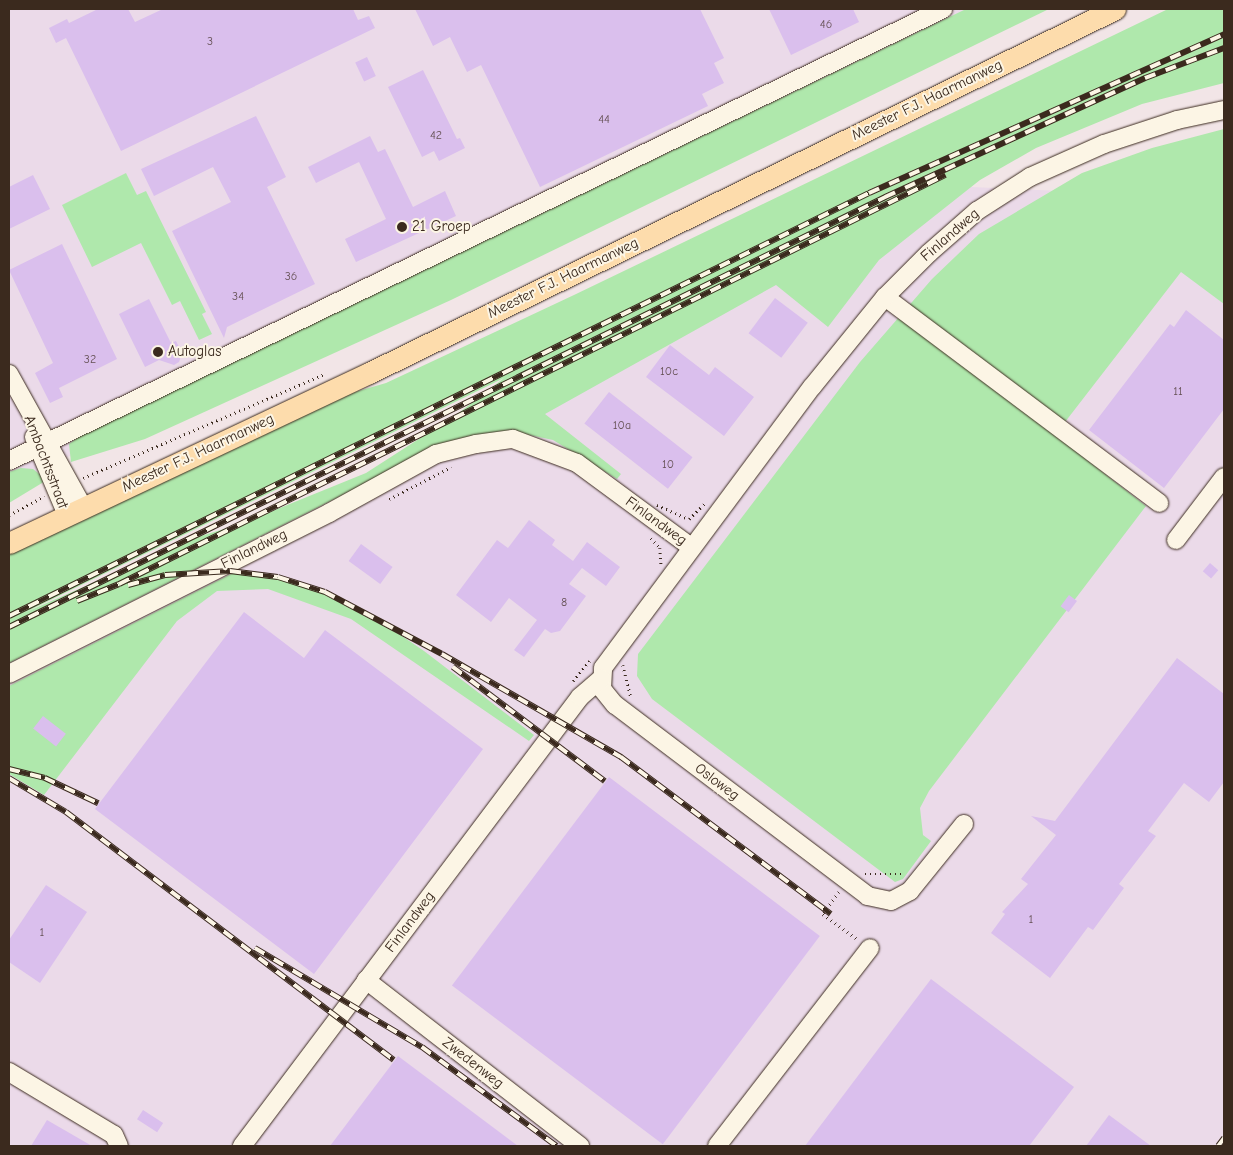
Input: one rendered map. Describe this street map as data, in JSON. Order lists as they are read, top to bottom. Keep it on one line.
{"streets":{"main road":["Meester F.J. Haarmanweg"],"street":["Finlandweg","Ambachtsstraat","Osloweg","Zwedenweg"]},"crossings":[["Meester F.J. Haarmanweg","Ambachtsstraat"],["Finlandweg","Osloweg"],["Finlandweg","Zwedenweg"]],"places":["21 Groep","Autoglas"],"house_numbers":["46","3","44","42","36","34","32","10c","11","10a","10","8","1","1"]}
